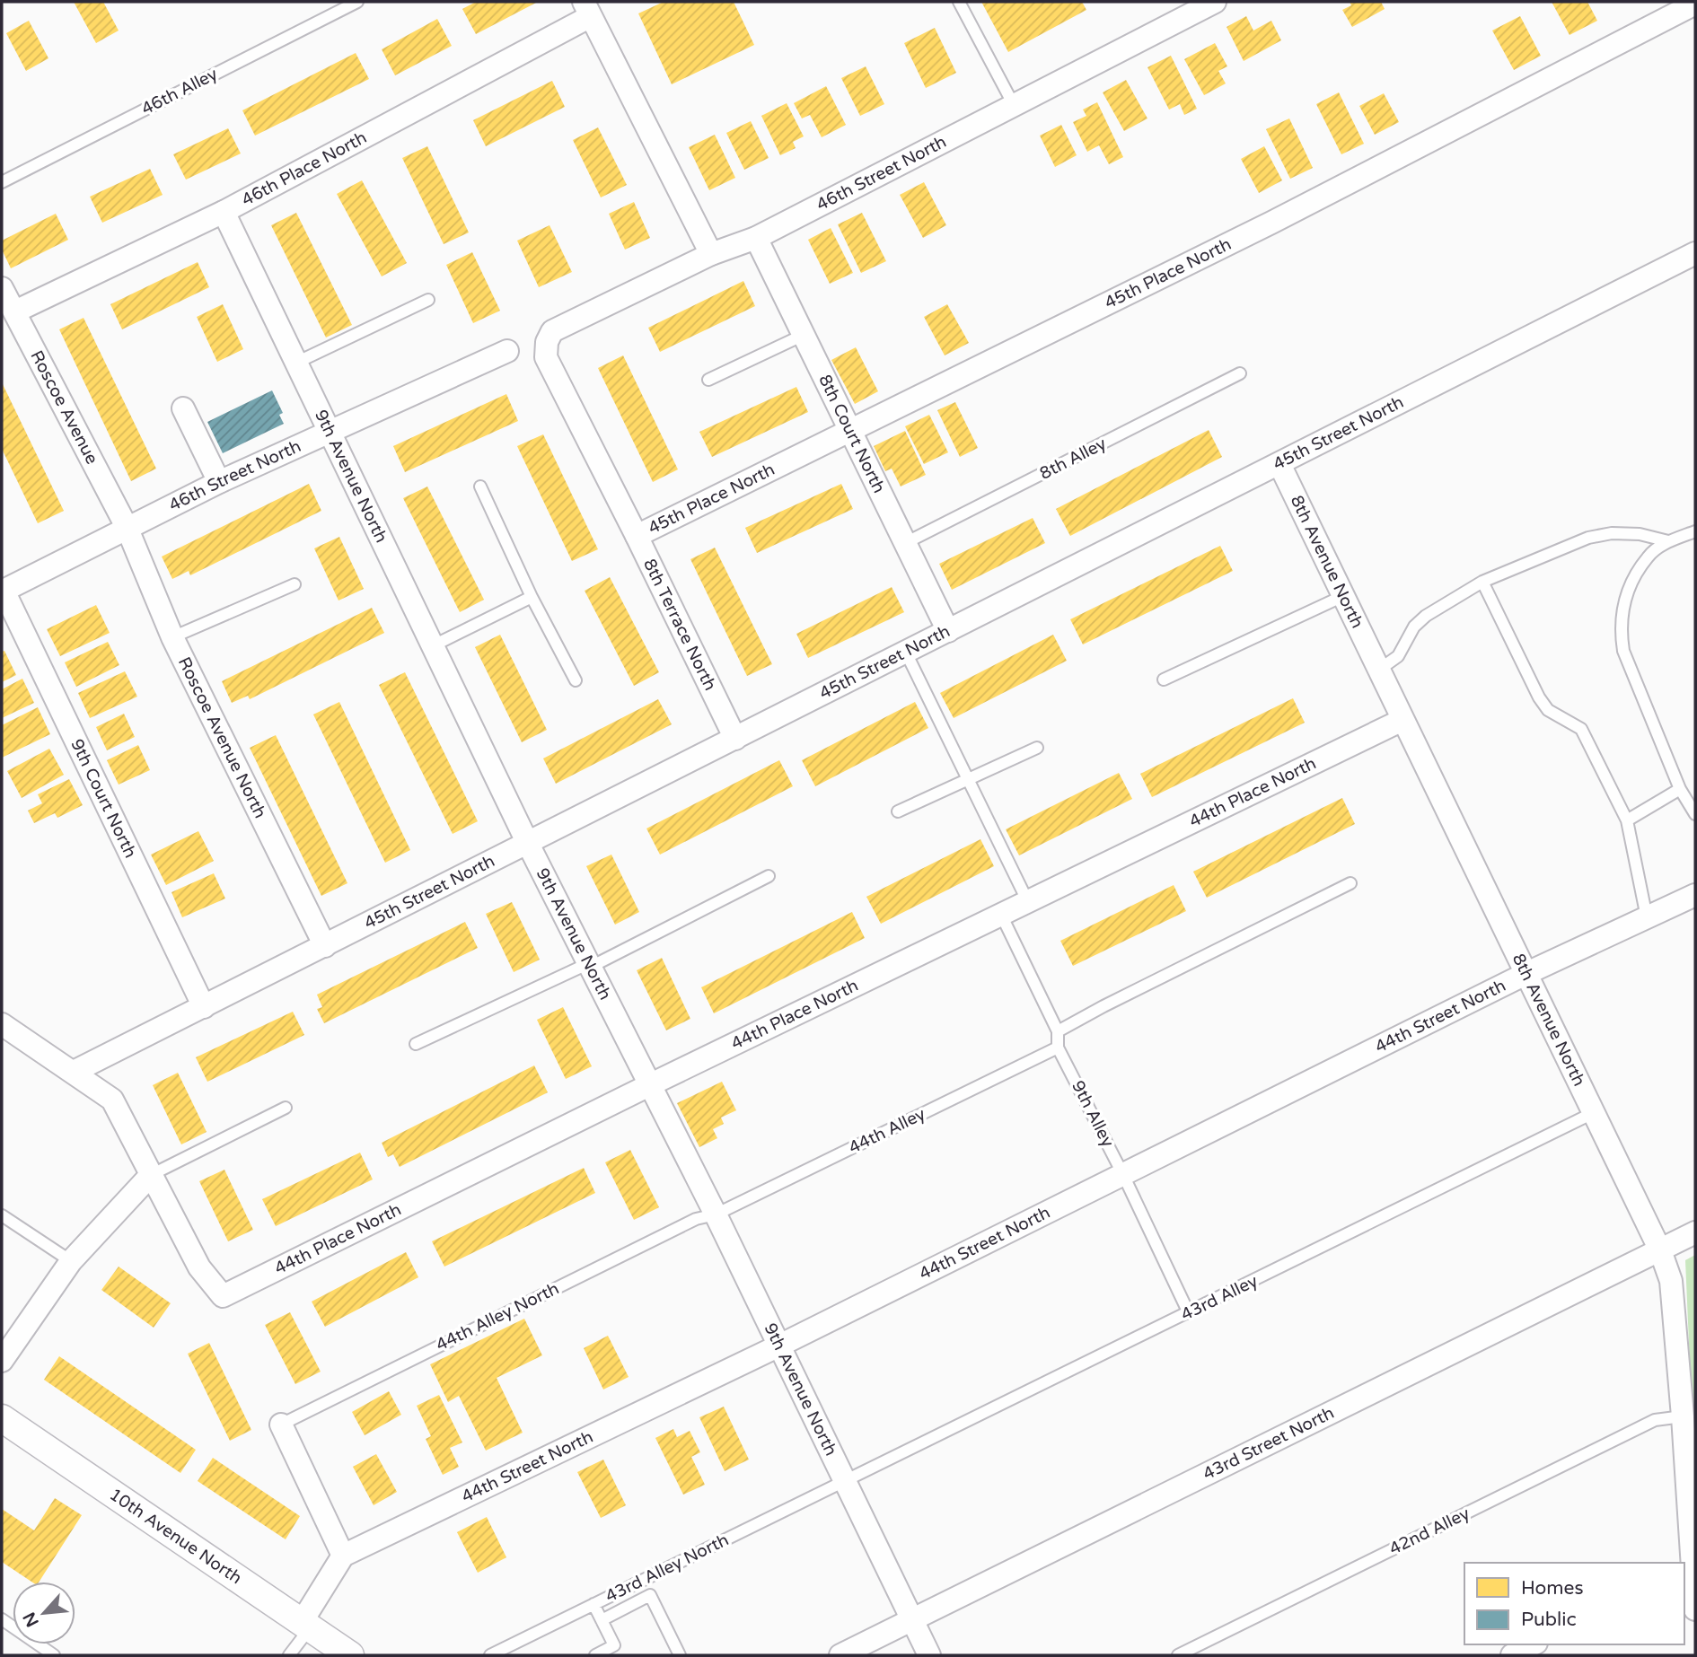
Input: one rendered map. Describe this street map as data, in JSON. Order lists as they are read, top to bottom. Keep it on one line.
{"streets":{"street":["46th Place North","46th Street North","45th Place North","Roscoe Avenue","45th Street North","8th Court North","9th Avenue North","8th Avenue North","8th Terrace North","Roscoe Avenue North","44th Place North","9th Court North","44th Street North","43rd Street North","10th Avenue North"],"lane":["46th Alley","8th Alley","9th Alley","44th Alley","43rd Alley","44th Alley North","42nd Alley","43rd Alley North"]},"crossings":[["46th Place North","Roscoe Avenue"],["46th Place North","9th Avenue North"],["46th Street North","Roscoe Avenue"],["46th Street North","8th Court North"],["46th Street North","9th Avenue North"],["46th Street North","8th Terrace North"],["46th Street North","Roscoe Avenue North"],["46th Street North","9th Court North"],["45th Place North","8th Court North"],["45th Place North","8th Terrace North"],["Roscoe Avenue","Roscoe Avenue North"],["45th Street North","8th Court North"],["45th Street North","9th Avenue North"],["45th Street North","8th Avenue North"],["45th Street North","8th Terrace North"],["45th Street North","Roscoe Avenue North"],["45th Street North","9th Court North"],["8th Court North","8th Alley"],["9th Avenue North","44th Place North"],["9th Avenue North","44th Street North"],["9th Avenue North","44th Alley"],["9th Avenue North","43rd Alley"],["9th Avenue North","44th Alley North"],["9th Avenue North","43rd Street North"],["9th Avenue North","43rd Alley North"],["8th Avenue North","44th Place North"],["8th Avenue North","44th Street North"],["8th Avenue North","43rd Alley"],["8th Avenue North","43rd Street North"],["8th Avenue North","42nd Alley"],["44th Place North","9th Alley"],["44th Street North","9th Alley"],["9th Alley","44th Alley"],["9th Alley","43rd Alley"],["44th Alley","44th Alley North"],["43rd Alley","43rd Alley North"]],"legend":["Homes","Public"],"north":"bottom left"}
